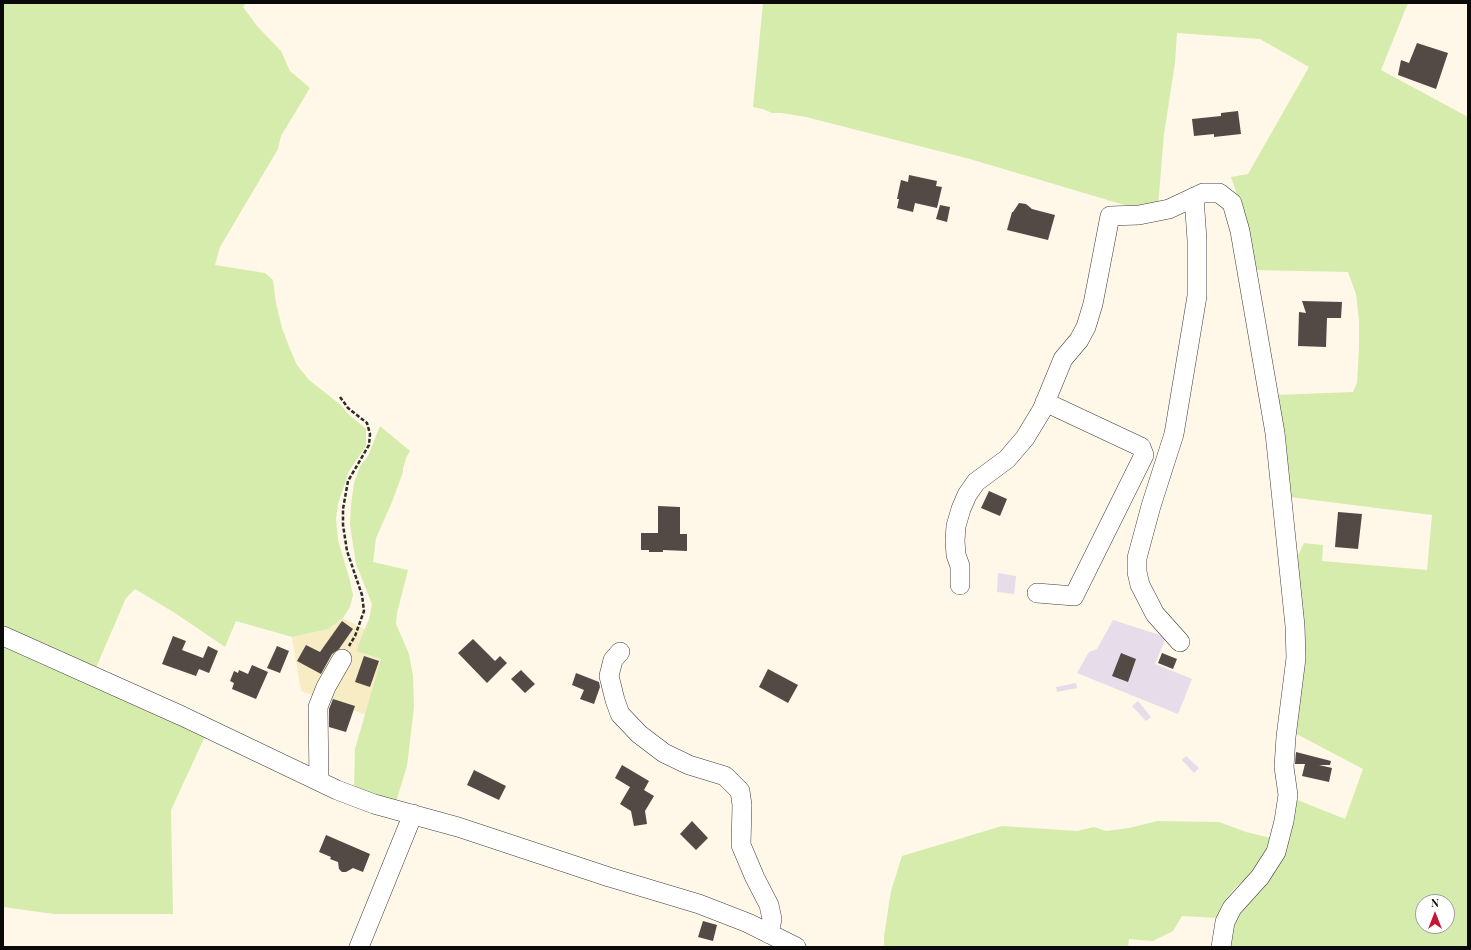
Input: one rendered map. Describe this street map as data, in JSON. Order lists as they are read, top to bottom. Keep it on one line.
{"north":"top"}
